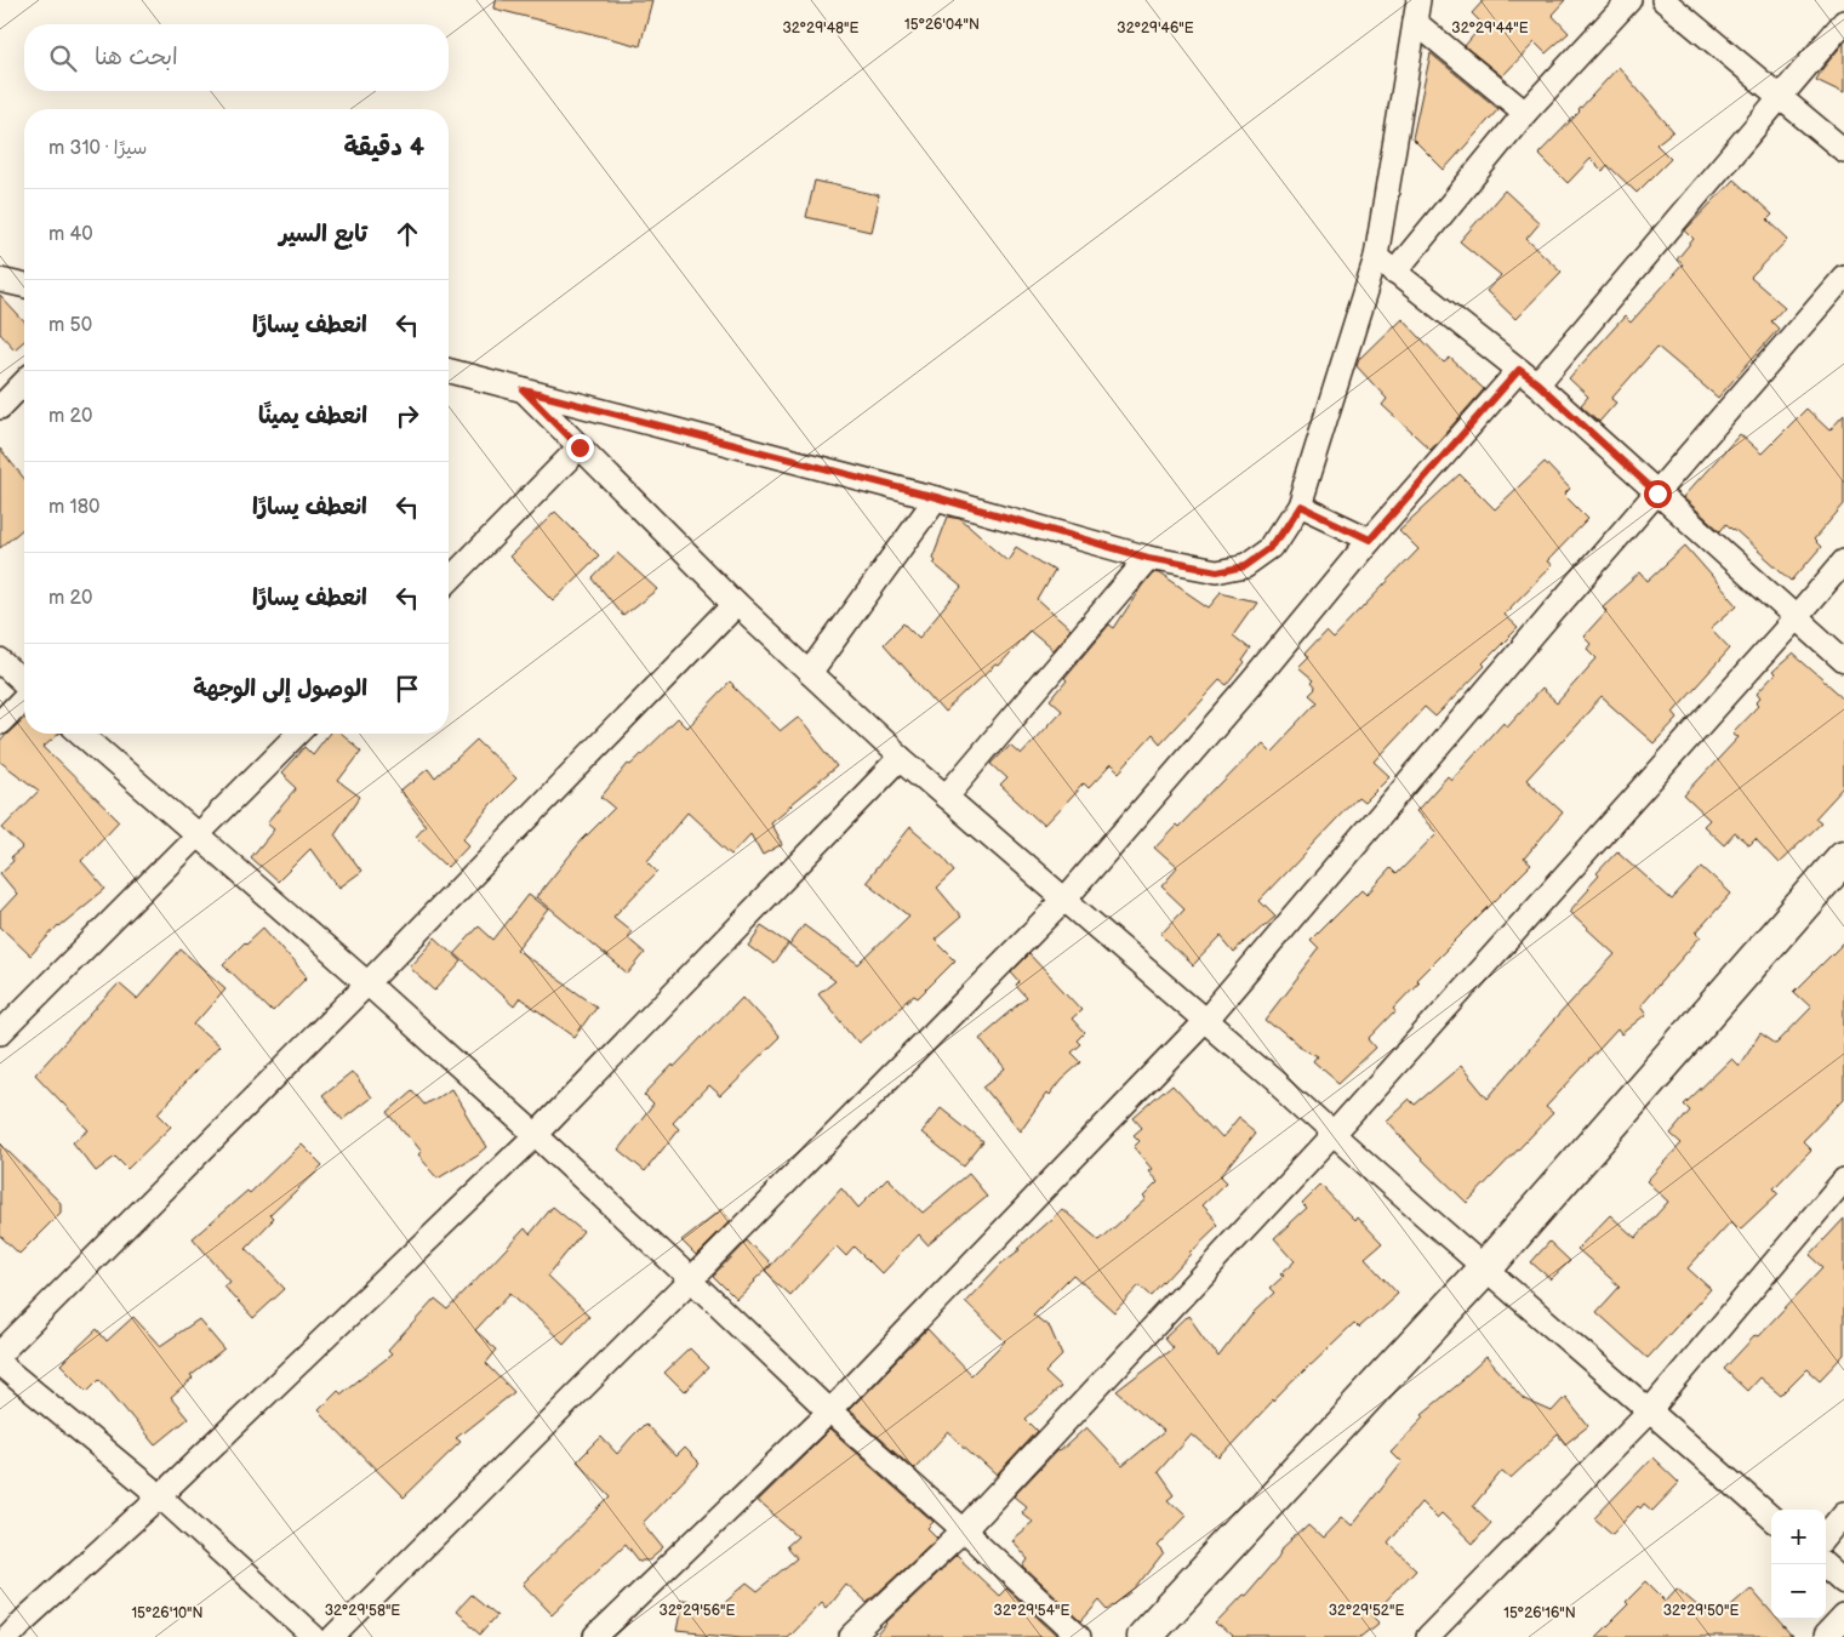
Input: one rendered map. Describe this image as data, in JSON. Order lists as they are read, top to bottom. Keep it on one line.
{"page":{"search":"ابحث هنا","heading":["4 دقيقة","سيرًا · 310 m"],"list":[["تابع السير","40 m"],["انعطف يسارًا","50 m"],["انعطف يمينًا","20 m"],["انعطف يسارًا","180 m"],["انعطف يسارًا","20 m"],"الوصول إلى الوجهة"],"map_buttons":["+","−"]},"coordinates":["15°26'04\"N","32°29'48\"E","32°29'46\"E","32°29'44\"E","32°29'58\"E","32°29'56\"E","32°29'54\"E","32°29'52\"E","32°29'50\"E","15°26'10\"N","15°26'16\"N"]}
